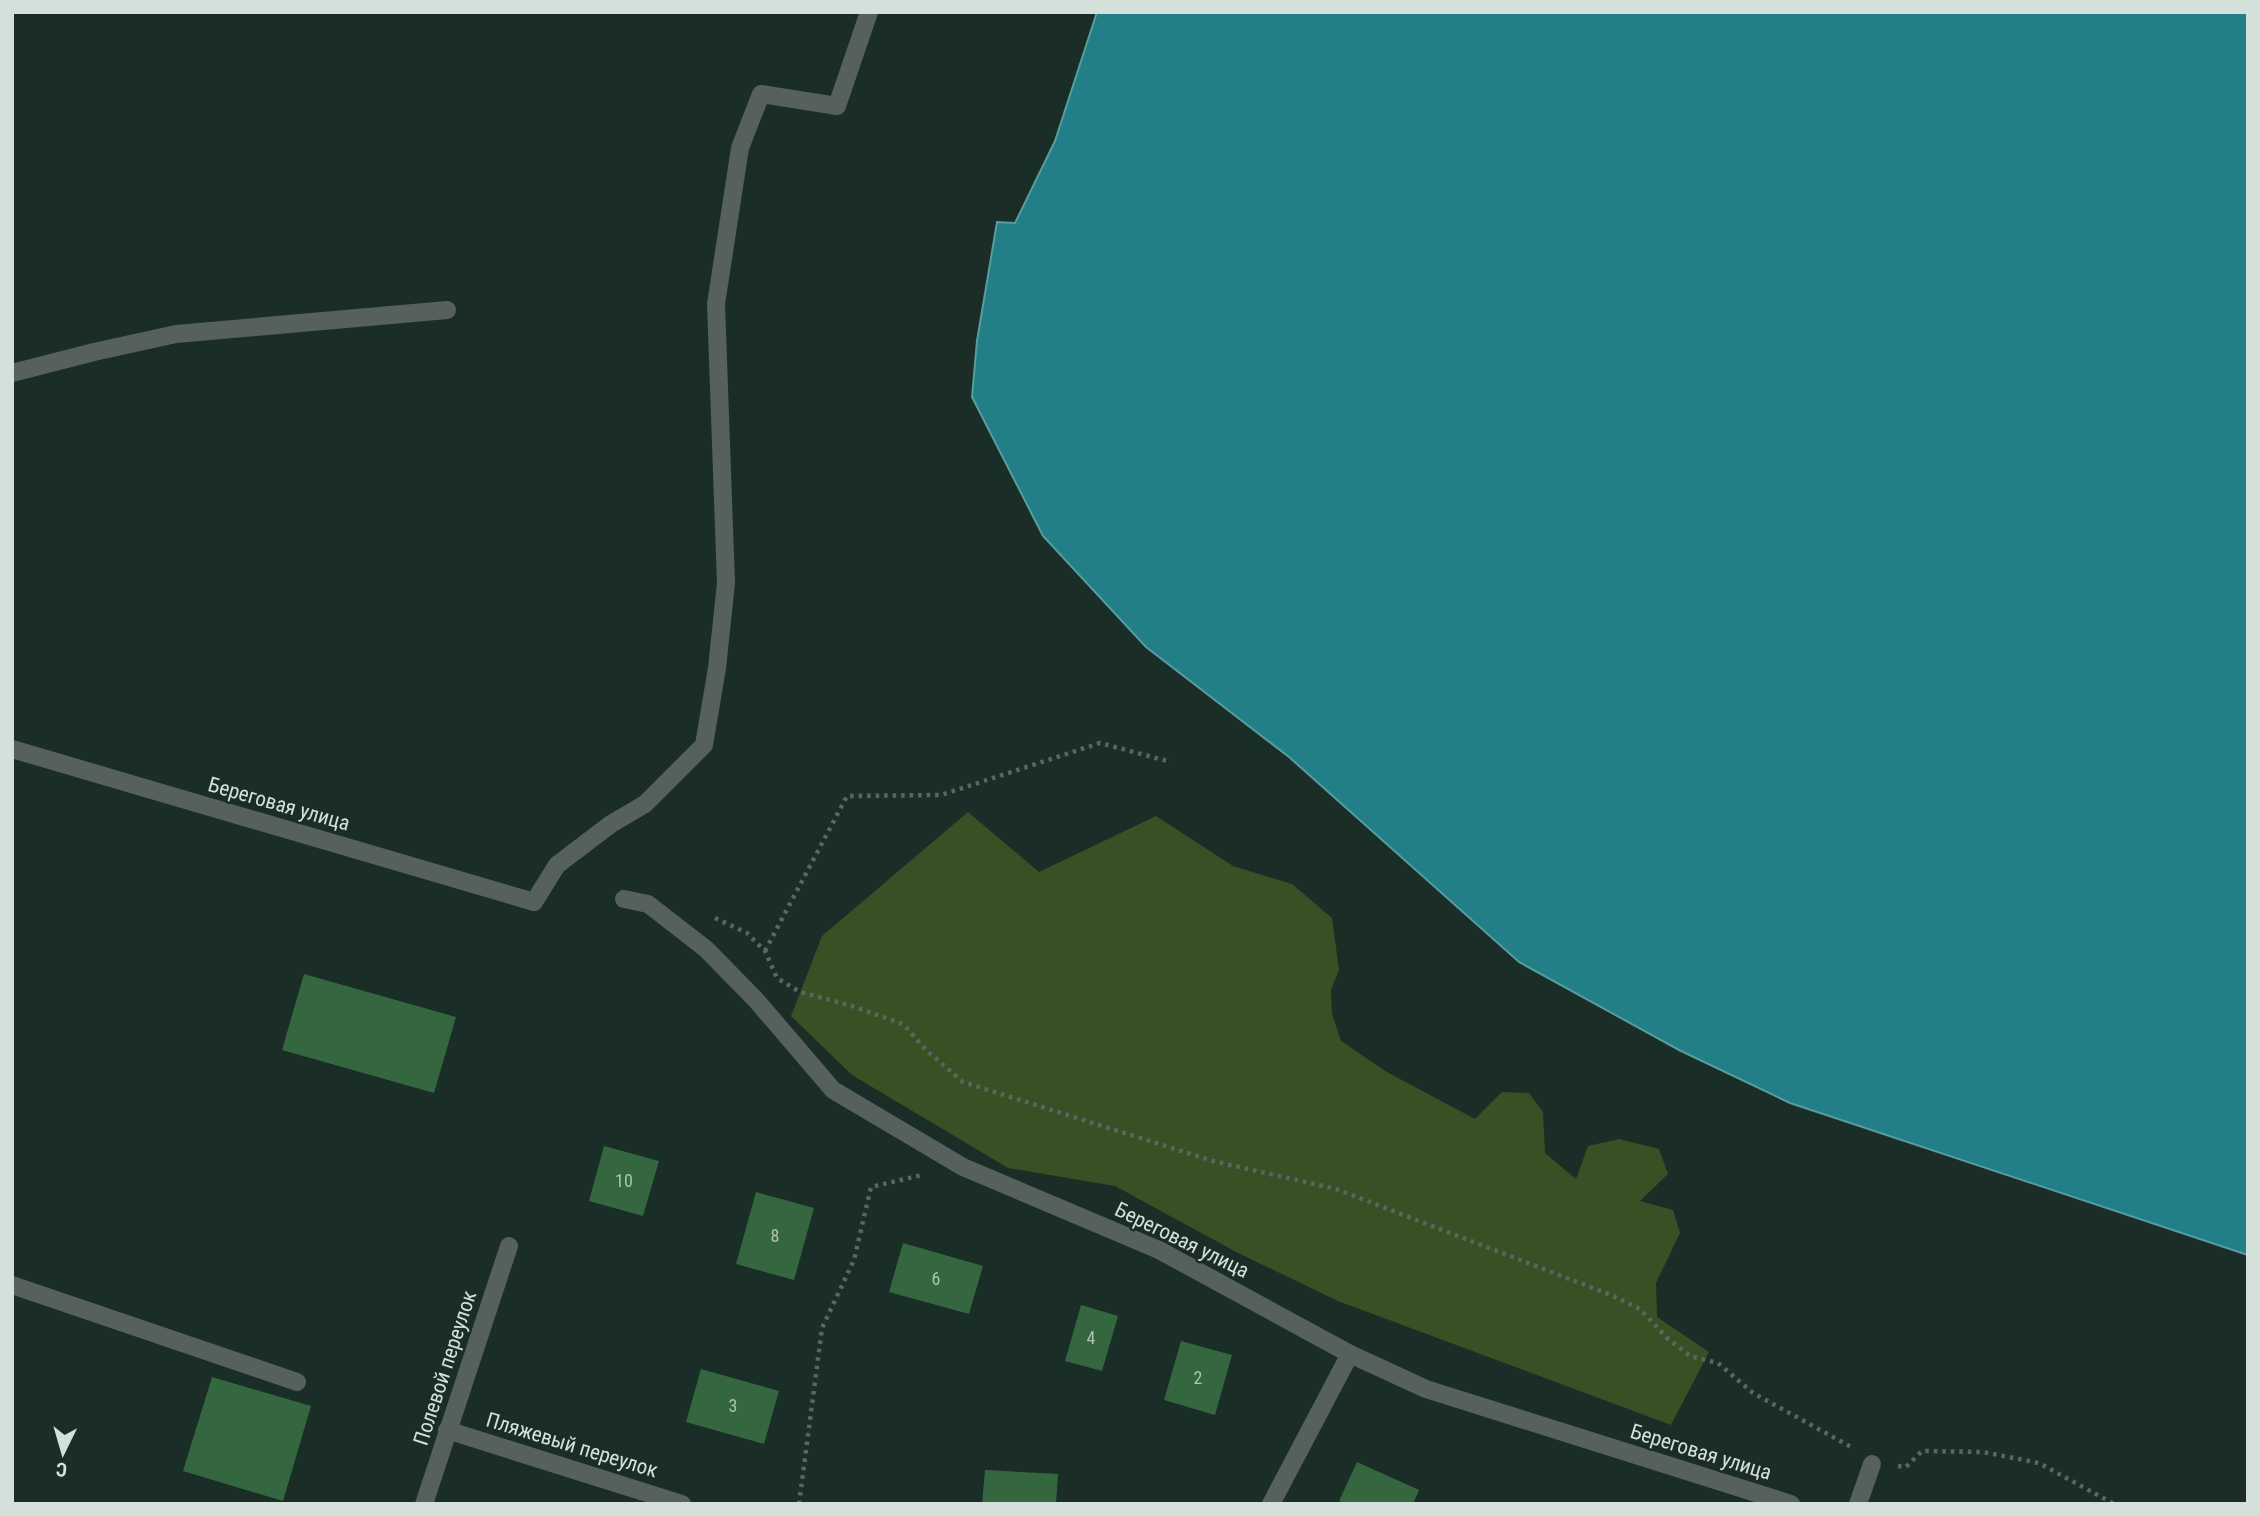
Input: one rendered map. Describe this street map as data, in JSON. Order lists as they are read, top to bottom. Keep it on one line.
{"streets":{"street":["Береговая улица","Полевой переулок","Пляжевый переулок"]},"crossings":[["Полевой переулок","Пляжевый переулок"]],"house_numbers":["10","8","6","4","2","3"],"north":"bottom"}
